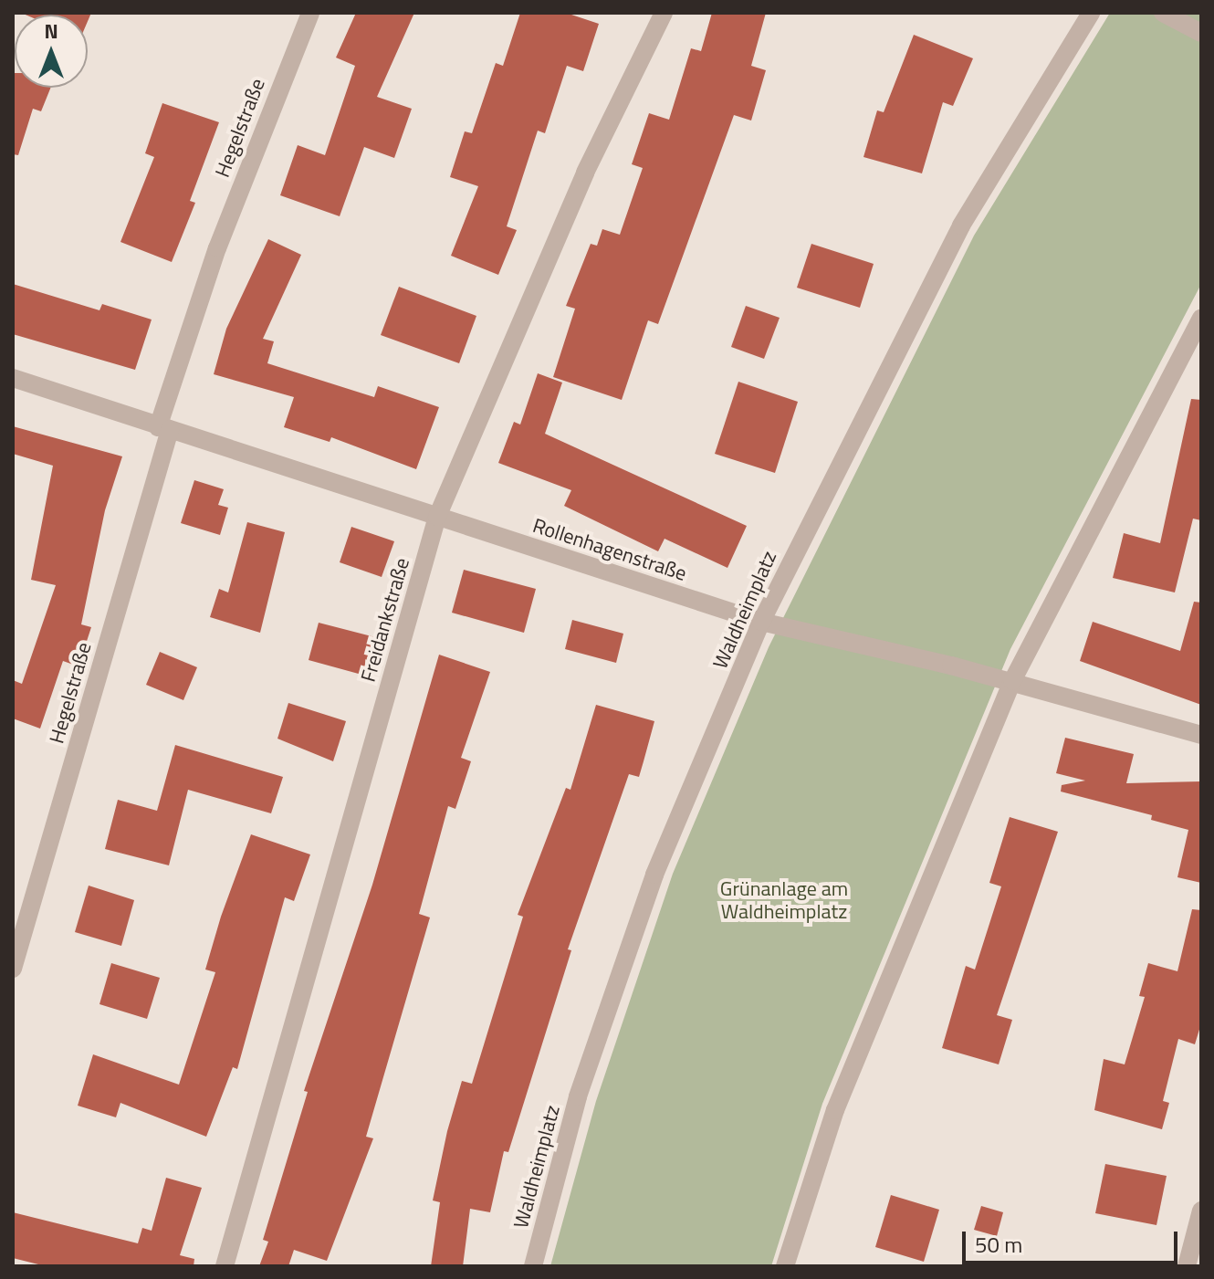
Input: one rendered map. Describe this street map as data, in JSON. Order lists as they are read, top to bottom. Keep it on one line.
{"streets":{"street":["Hegelstraße","Rollenhagenstraße","Waldheimplatz","Freidankstraße"]},"crossings":[["Hegelstraße","Rollenhagenstraße"],["Rollenhagenstraße","Waldheimplatz"],["Rollenhagenstraße","Freidankstraße"]],"parks":["Grünanlage am Waldheimplatz"],"scale_bar":"50 m","north":"top"}
